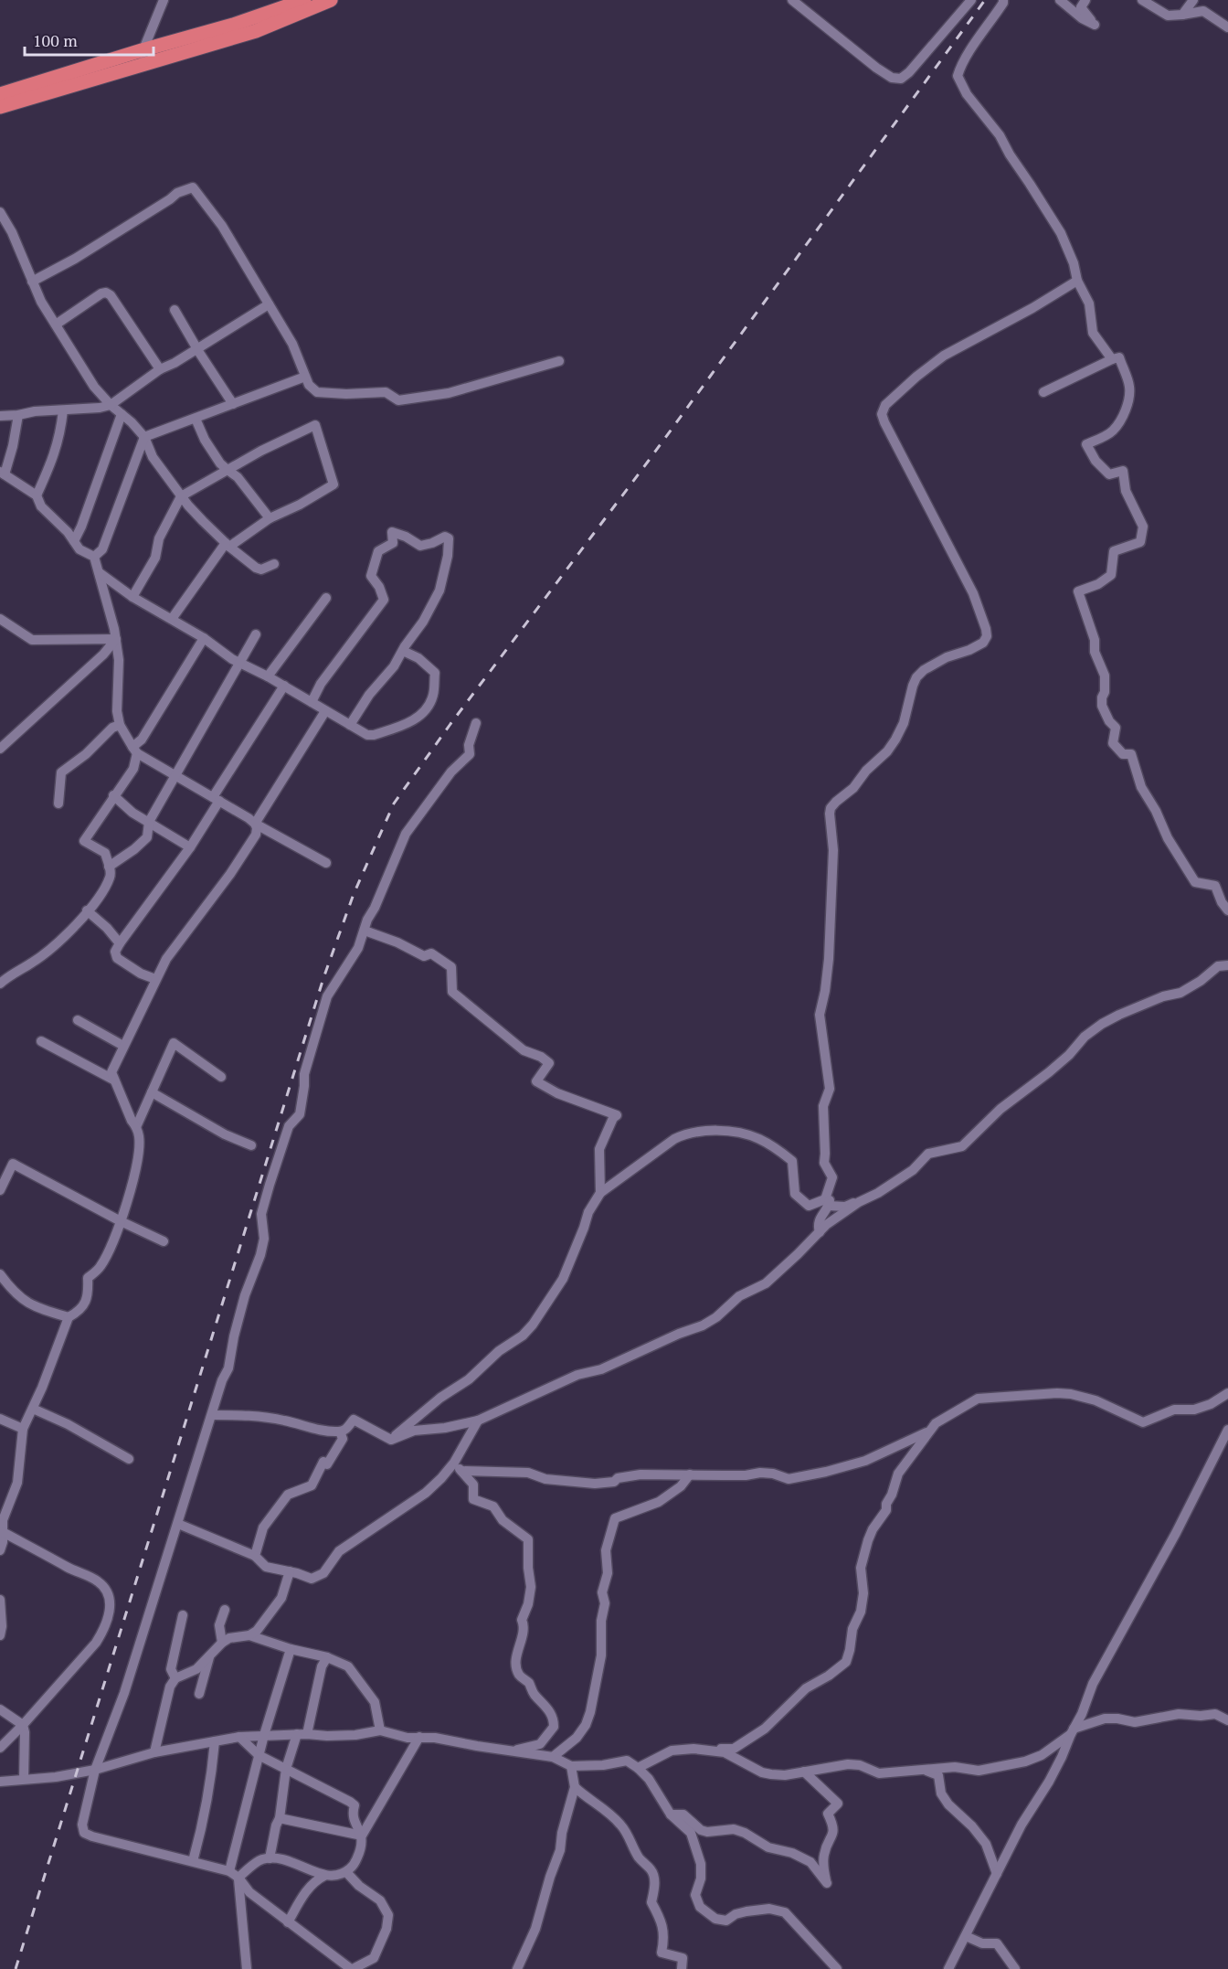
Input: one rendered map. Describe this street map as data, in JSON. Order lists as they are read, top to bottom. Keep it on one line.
{"scale_bar":"100 m"}
